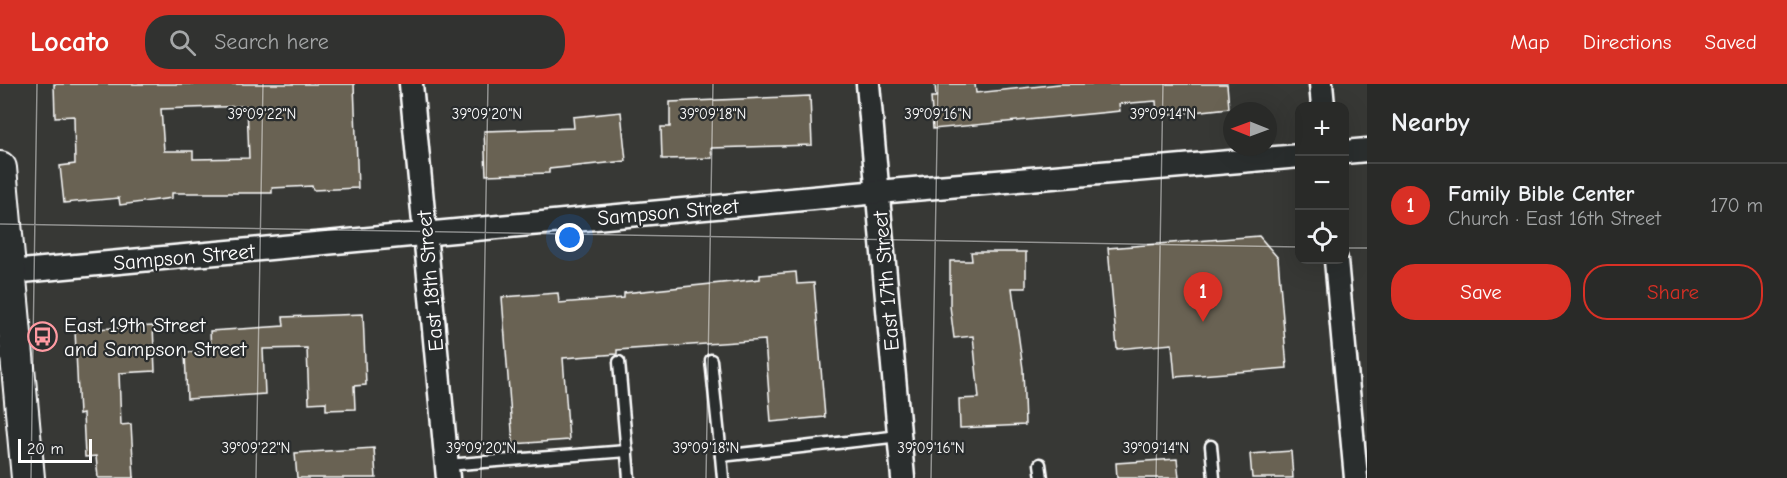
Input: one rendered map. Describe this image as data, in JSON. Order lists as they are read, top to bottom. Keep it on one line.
{"streets":{"street":["Sampson Street","East 18th Street","East 17th Street"]},"crossings":[["Sampson Street","East 18th Street"],["Sampson Street","East 17th Street"]],"places":{"bus stop":["East 19th Street and Sampson Street"]},"scale_bar":"20 m","north":"left","page":{"header":"Locato","search":"Search here","nav":["Map","Directions","Saved"],"heading":"Nearby","map_buttons":["+","−"],"list":[{"mark":"1","name":"Family Bible Center","note":"Church · East 16th Street","value":"170 m"}],"buttons":["Save","Share"],"pins":"1","scale":"20 m"},"coordinates":["39°09'22\"N","39°09'20\"N","39°09'18\"N","39°09'16\"N","39°09'14\"N"]}
